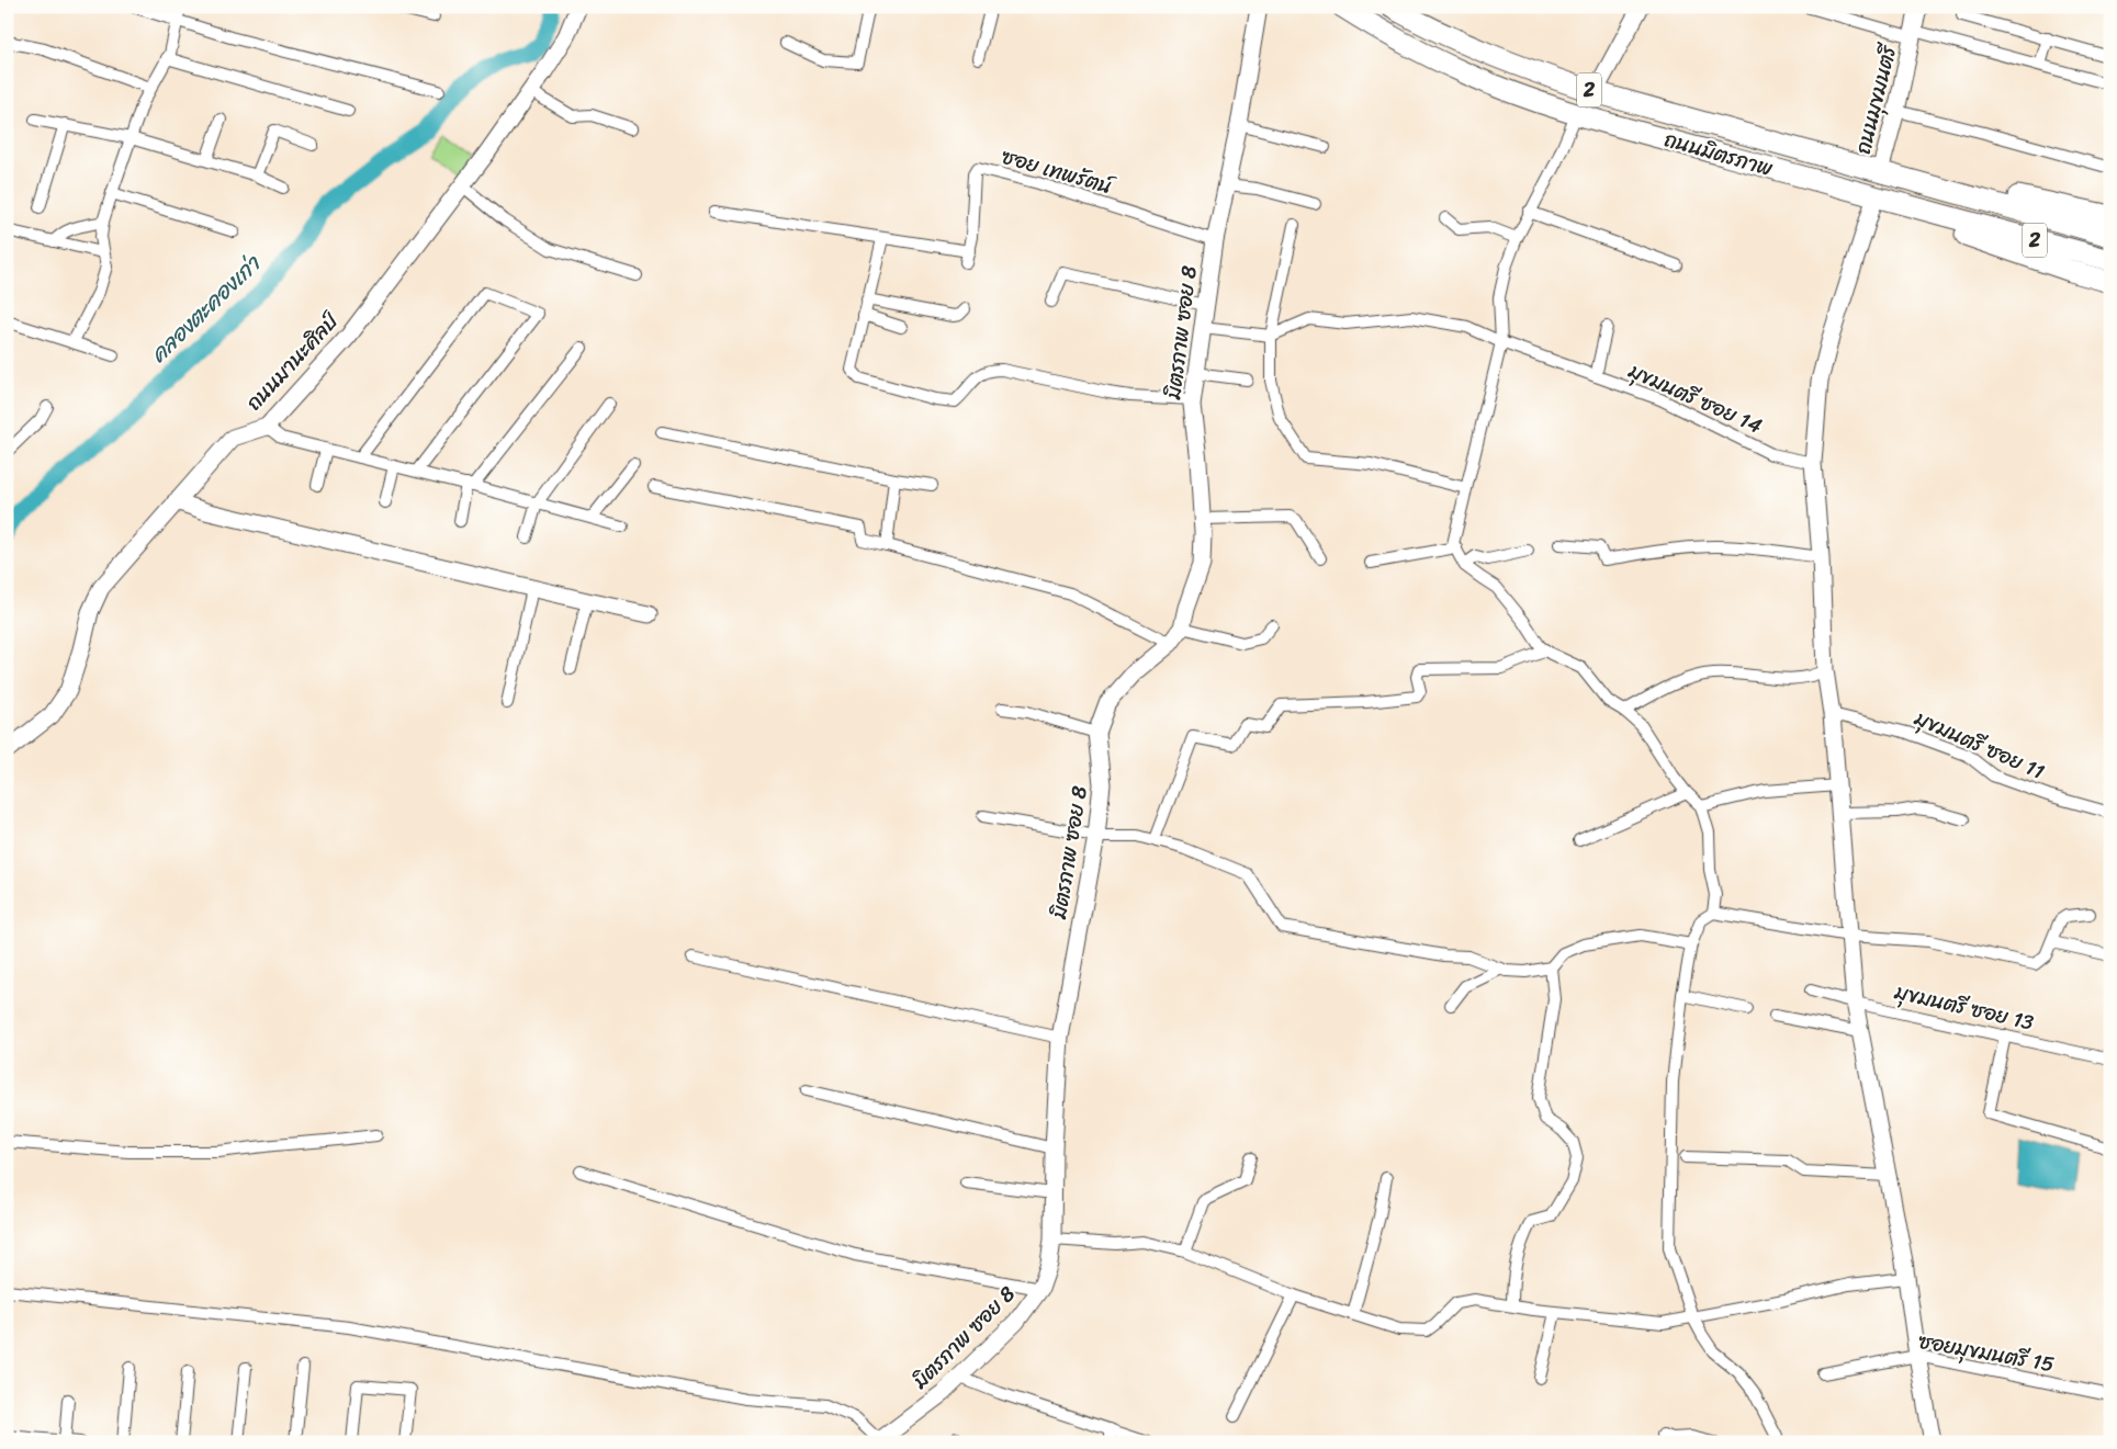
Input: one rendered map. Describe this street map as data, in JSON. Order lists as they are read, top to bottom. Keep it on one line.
{"streets":{"highway":["2","ถนนมิตรภาพ"],"street":["ถนนมุขมนตรี","ซอย เทพรัตน์","มิตรภาพ ซอย 8","ถนนมานะศิลป์","มุขมนตรี ซอย 14","มุขมนตรี ซอย 11","มุขมนตรี ซอย 13","ซอยมุขมนตรี 15"]},"crossings":[["ถนนมุขมนตรี","ถนนมิตรภาพ"],["ซอย เทพรัตน์","มิตรภาพ ซอย 8"]],"water":["คลองตะคองเก่า"]}
